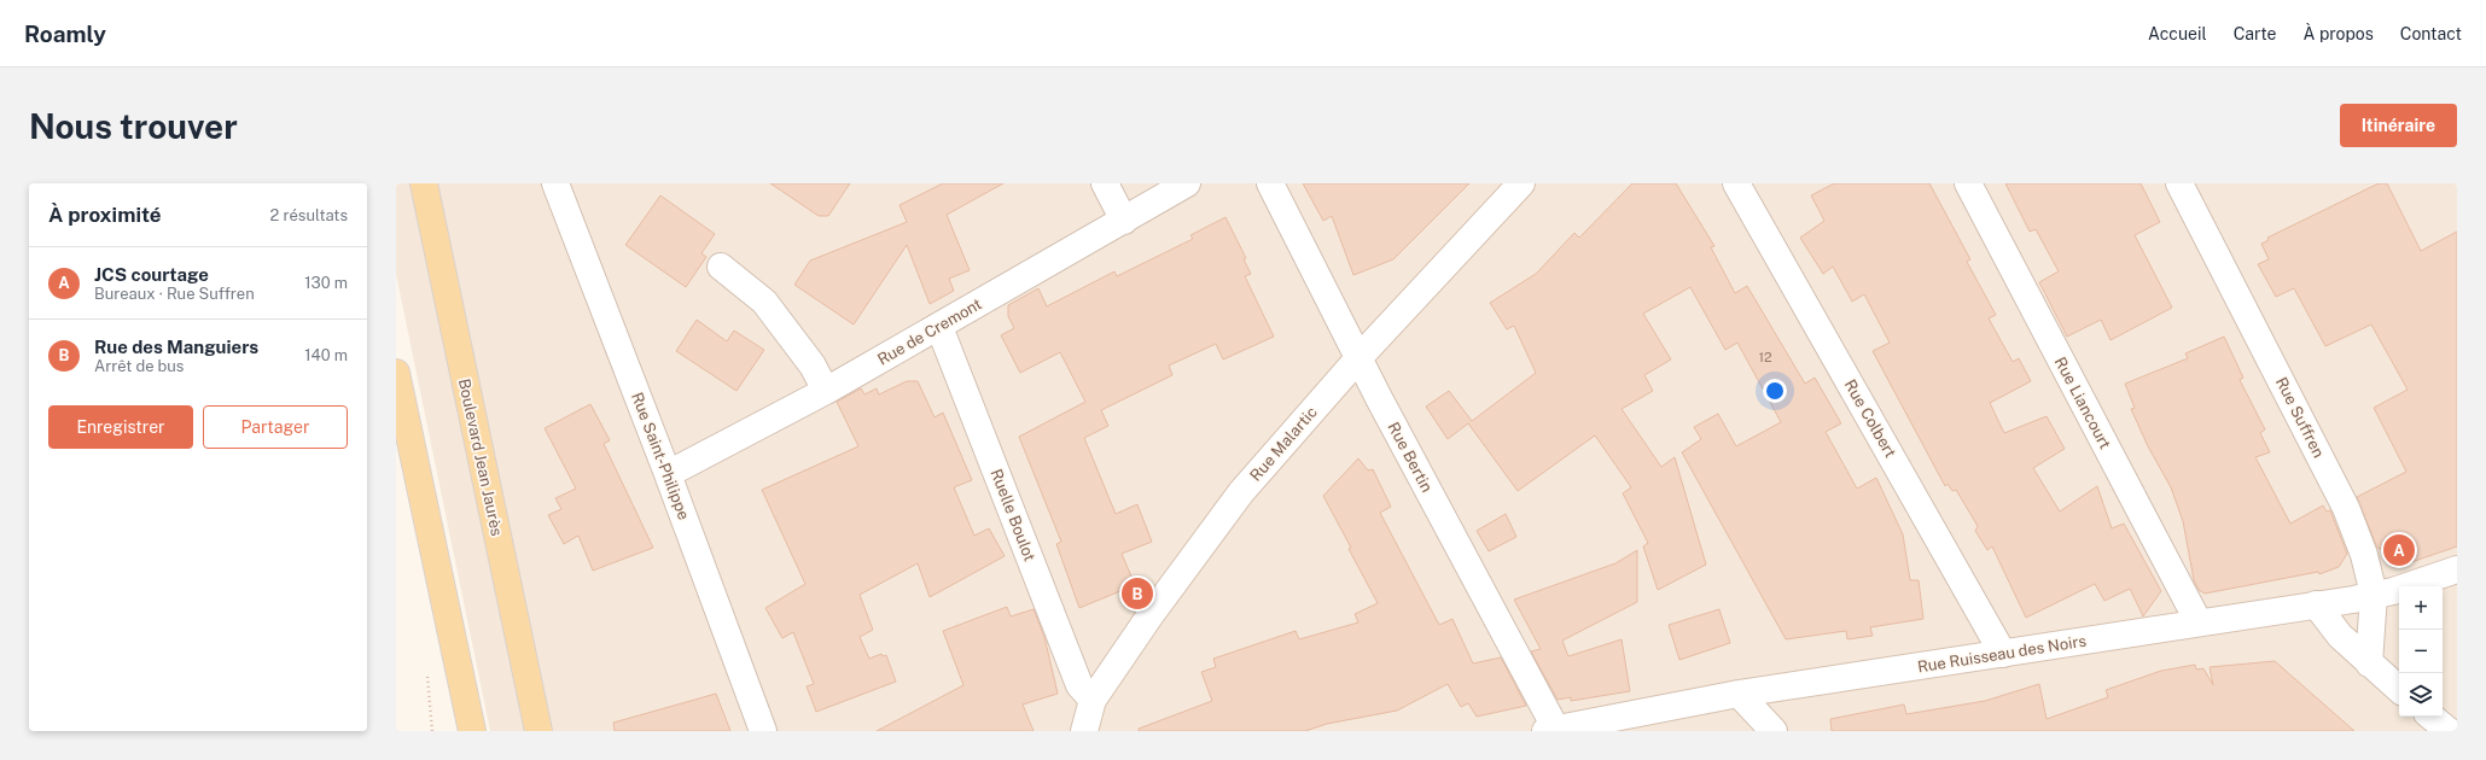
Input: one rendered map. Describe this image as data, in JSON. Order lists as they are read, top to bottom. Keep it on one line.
{"streets":{"main road":["Boulevard Jean Jaurès"],"street":["Rue de Cremont","Rue Liancourt","Rue Suffren","Rue Colbert","Rue Malartic","Rue Saint-Philippe","Rue Bertin","Ruelle Boulot","Rue Ruisseau des Noirs"]},"crossings":[["Rue de Cremont","Rue Saint-Philippe"],["Rue de Cremont","Ruelle Boulot"],["Rue Liancourt","Rue Ruisseau des Noirs"],["Rue Suffren","Rue Ruisseau des Noirs"],["Rue Colbert","Rue Ruisseau des Noirs"],["Rue Malartic","Rue Bertin"],["Rue Malartic","Ruelle Boulot"],["Rue Bertin","Rue Ruisseau des Noirs"]],"house_numbers":["12"],"page":{"header":"Roamly","nav":["Accueil","Carte","À propos","Contact"],"buttons":["Itinéraire",["Enregistrer","Partager"]],"title":"Nous trouver","heading":["À proximité","2 résultats"],"list":[{"mark":"A","name":"JCS courtage","note":"Bureaux · Rue Suffren","value":"130 m"},{"mark":"B","name":"Rue des Manguiers","note":"Arrêt de bus","value":"140 m"}],"pins":["A","B"],"map_buttons":["+","−"]}}
